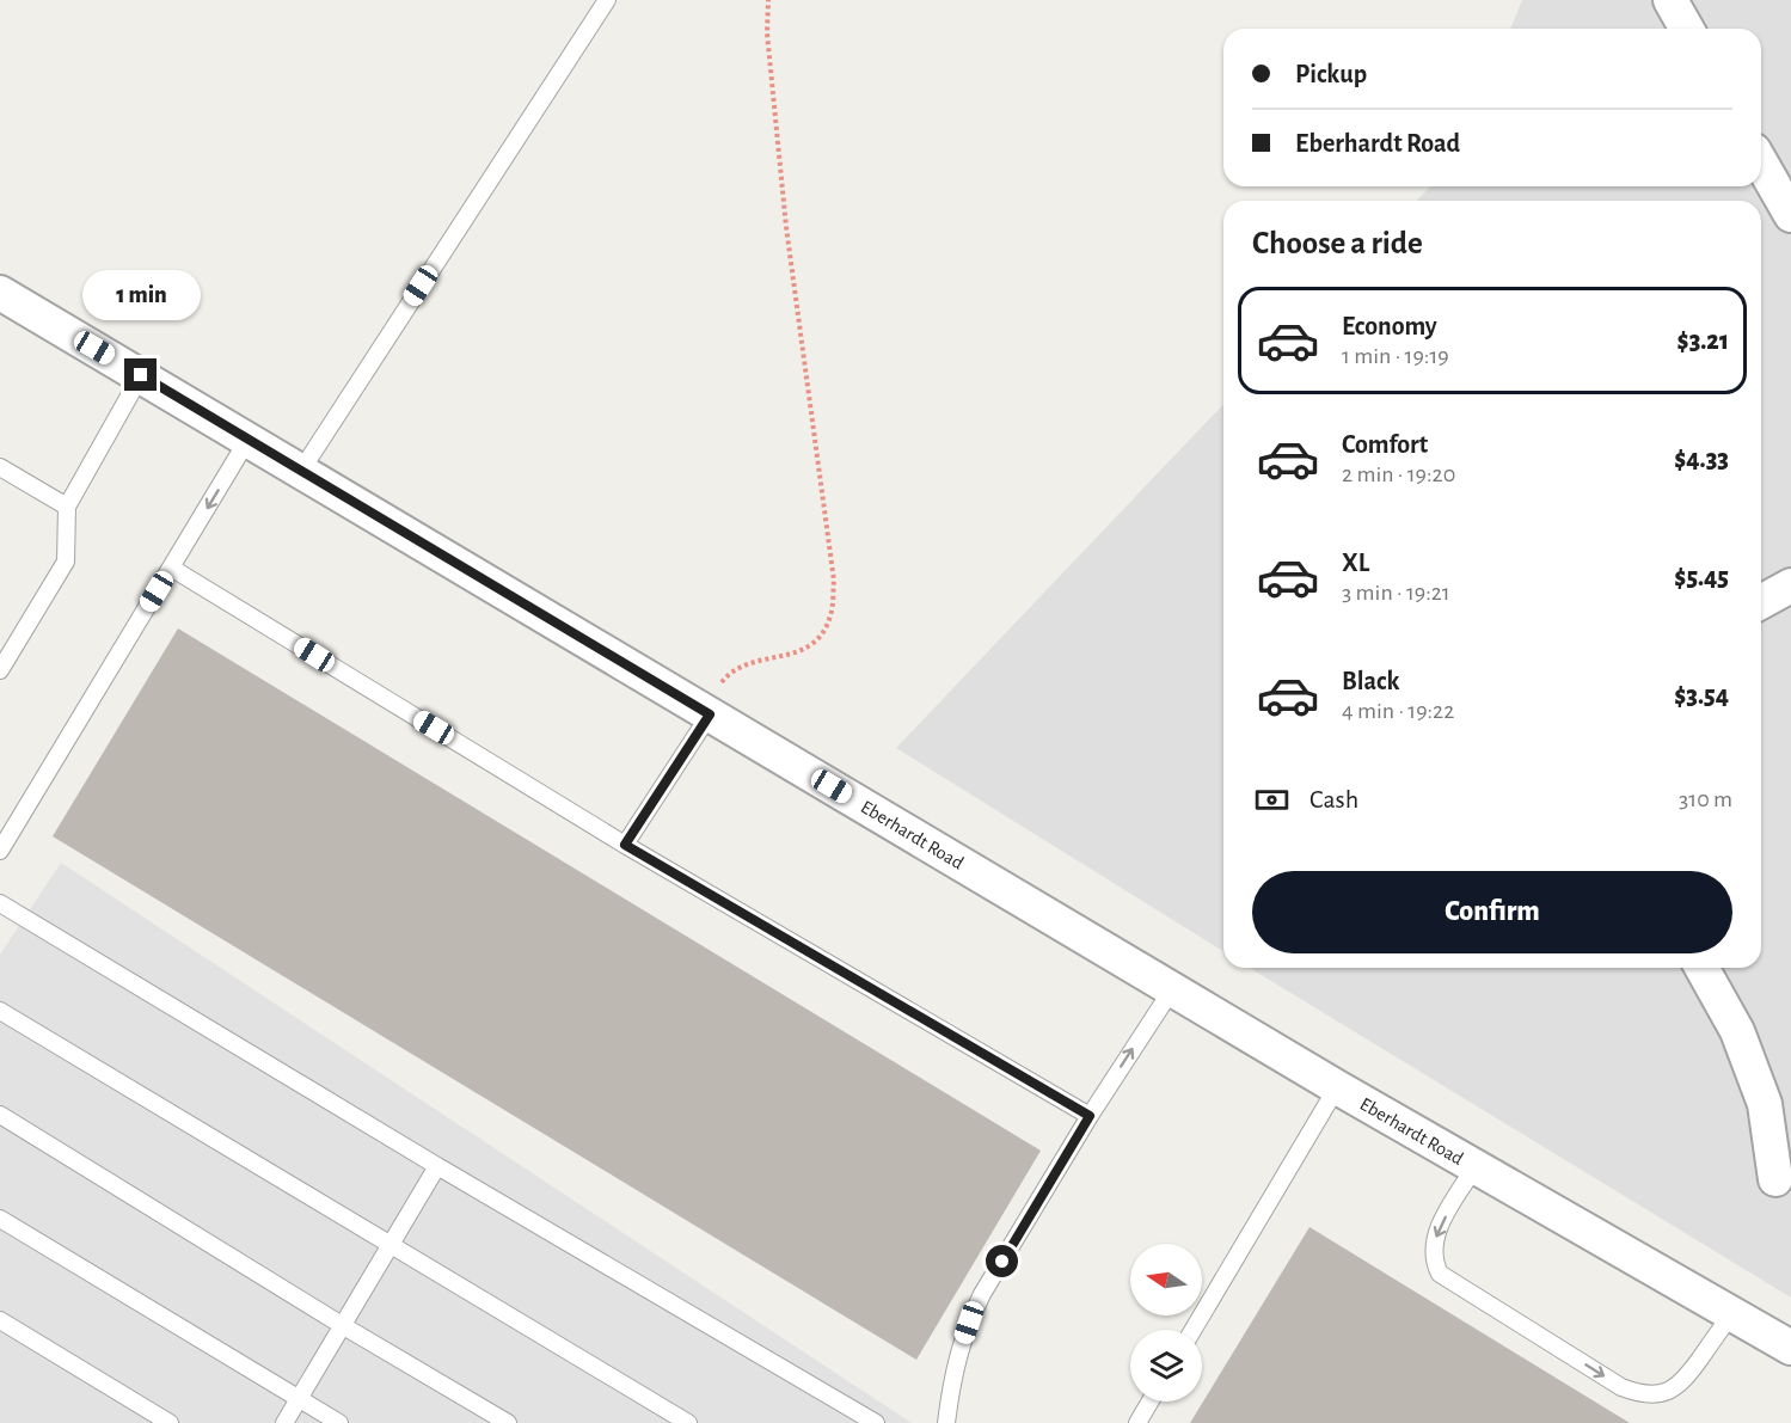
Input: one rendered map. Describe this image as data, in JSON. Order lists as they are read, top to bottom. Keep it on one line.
{"streets":{"street":["Eberhardt Road"]},"north":"left","page":{"banner":["Pickup","Eberhardt Road"],"heading":"Choose a ride","bubble":"1 min","list":[{"name":"Economy","note":"1 min · 19:19","value":"$3.21"},{"name":"Comfort","note":"2 min · 19:20","value":"$4.33"},{"name":"XL","note":"3 min · 19:21","value":"$5.45"},{"name":"Black","note":"4 min · 19:22","value":"$3.54"}],"pay":["Cash","310 m"],"buttons":"Confirm"}}
